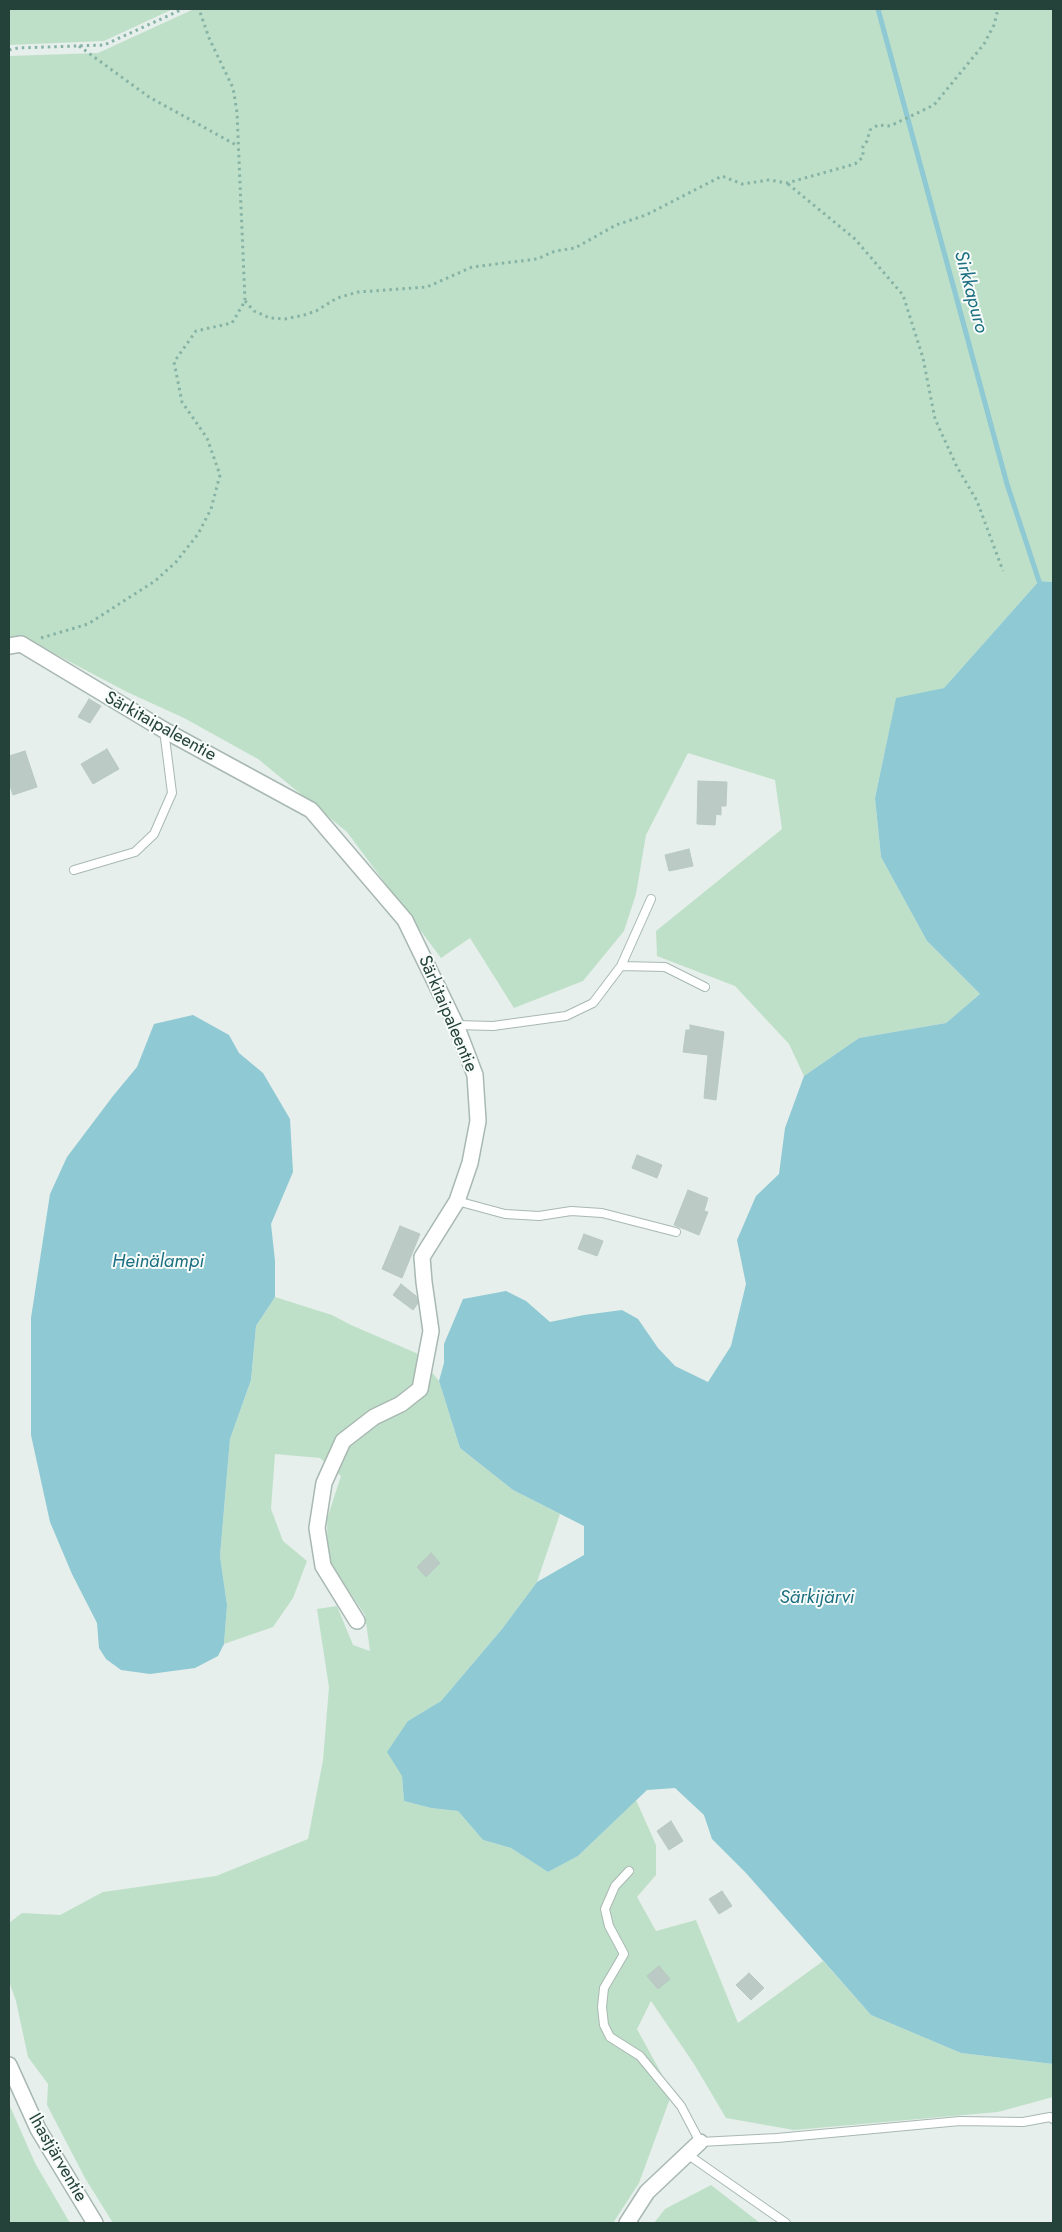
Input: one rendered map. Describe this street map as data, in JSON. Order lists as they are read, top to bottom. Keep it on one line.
{"streets":{"street":["Särkitaipaleentie","Ihastjärventie"]},"water":["Sirkkapuro","Heinälampi","Särkijärvi"]}
